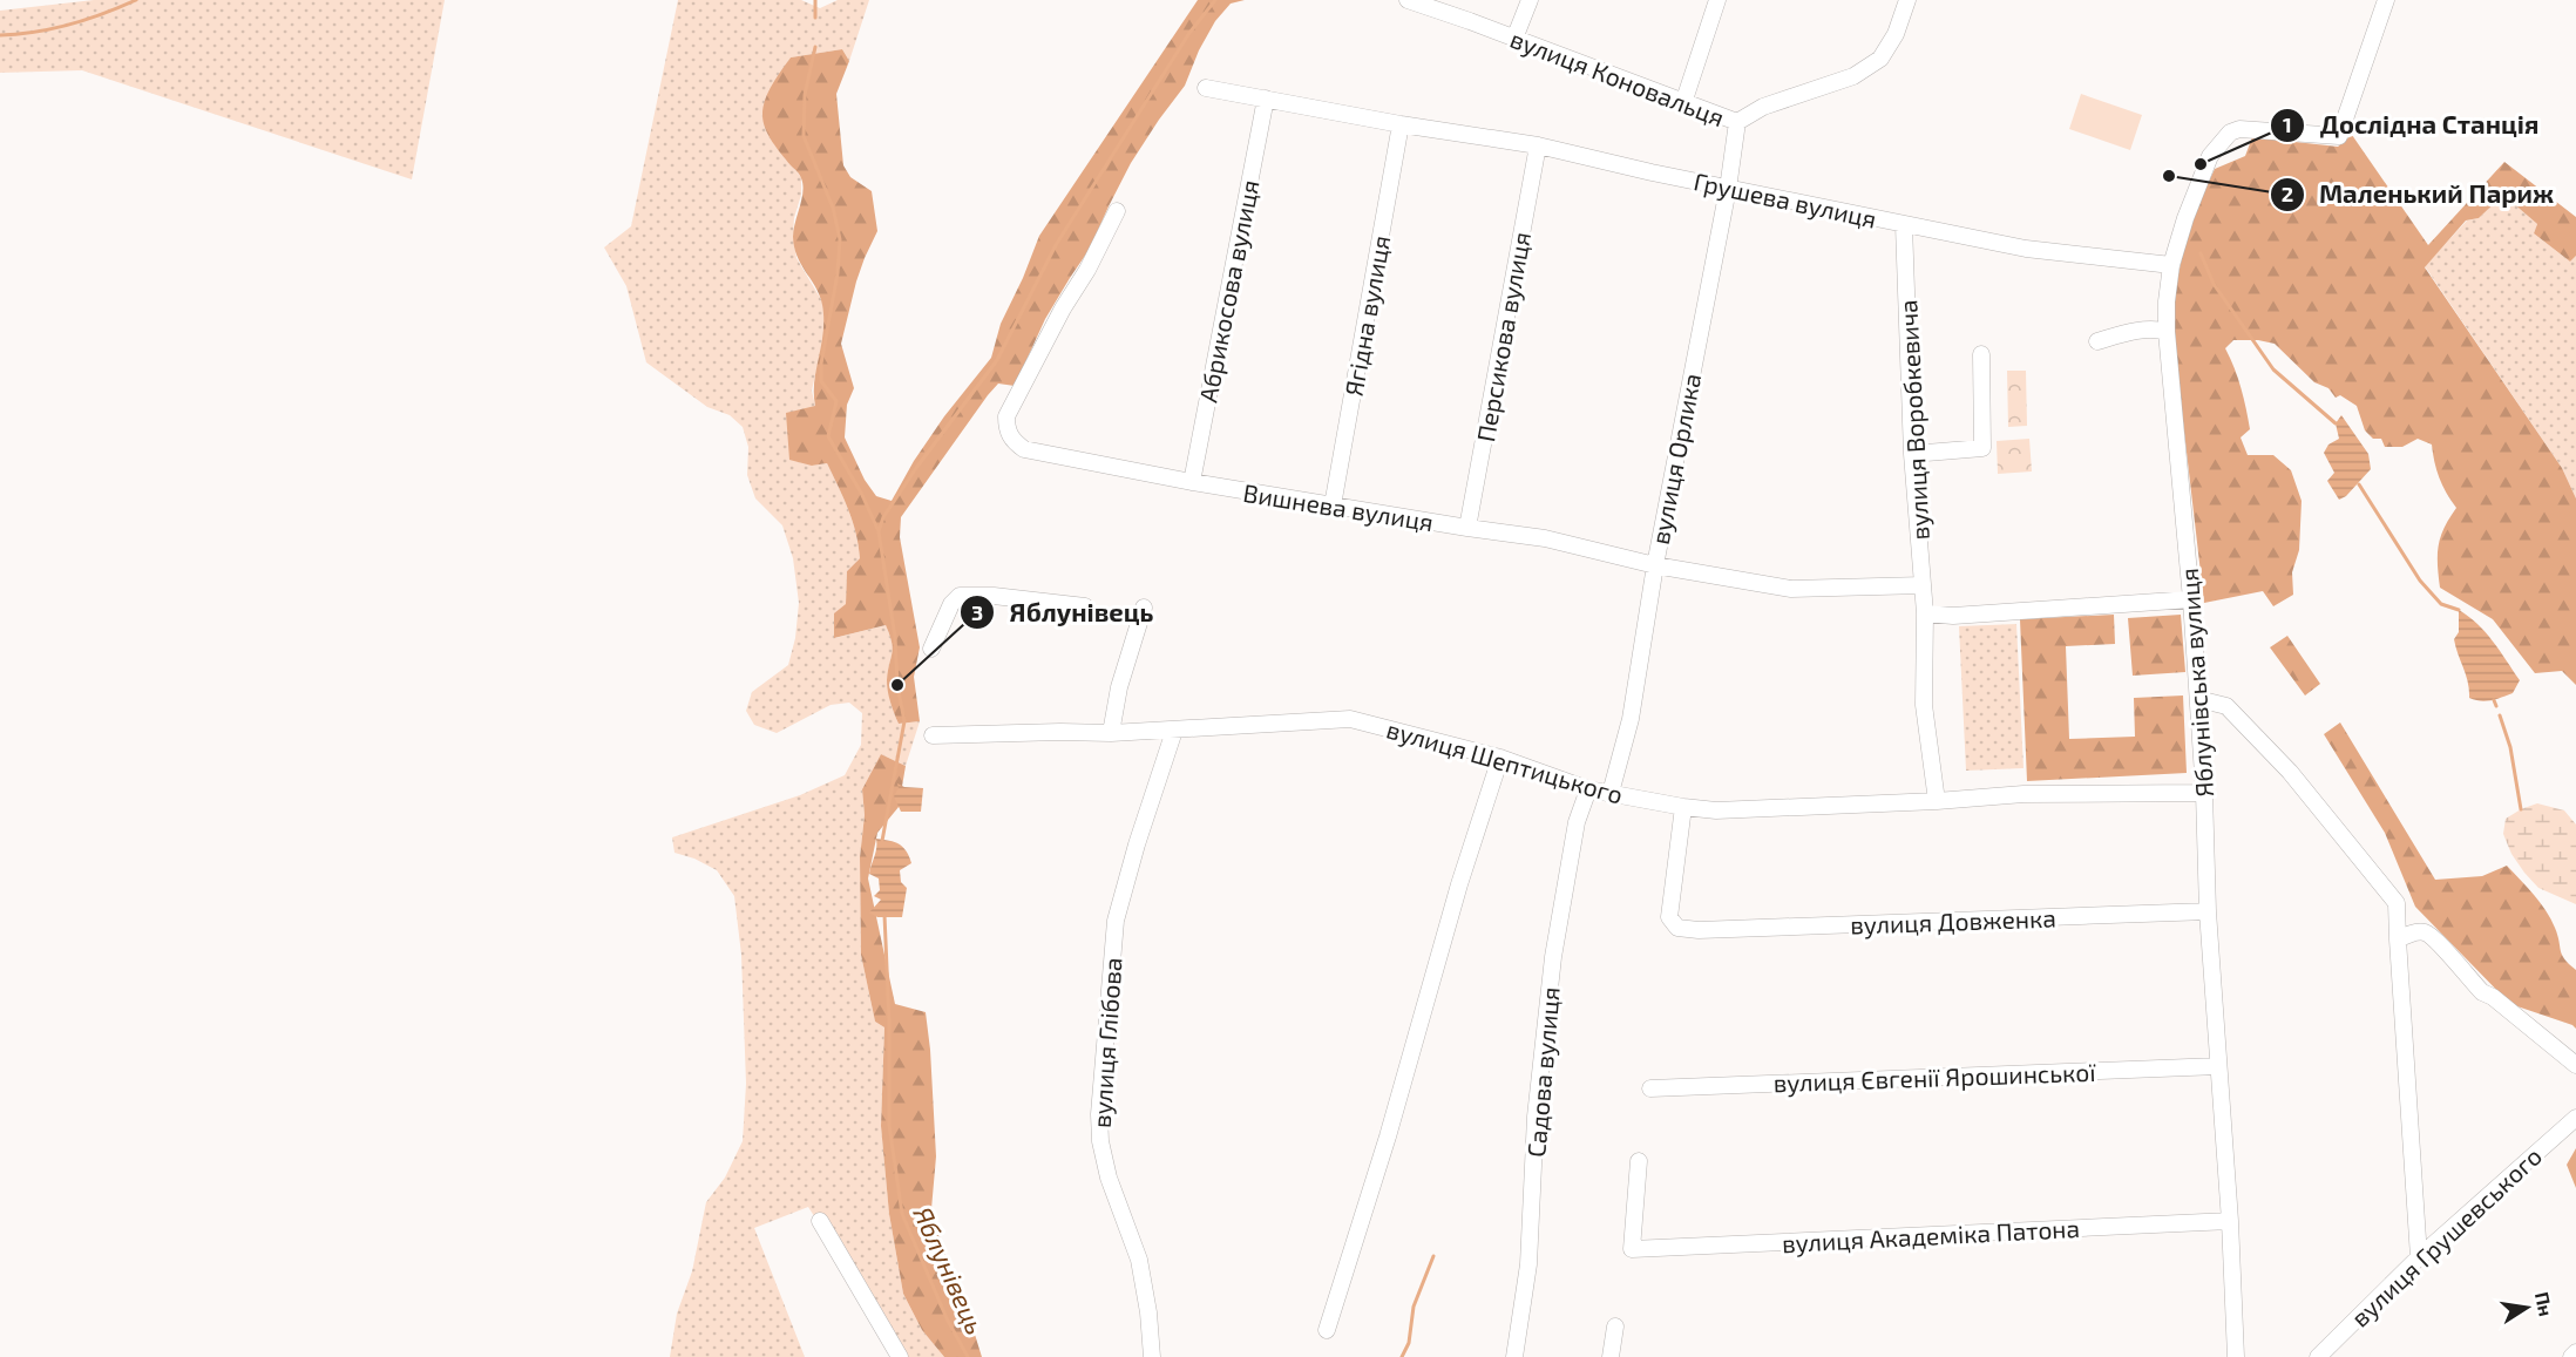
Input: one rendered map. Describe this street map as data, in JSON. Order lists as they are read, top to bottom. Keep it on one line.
{"streets":{"street":["вулиця Коновальця","Грушева вулиця","Абрикосова вулиця","Ягідна вулиця","Персикова вулиця","вулиця Воробкевича","вулиця Орлика","Вишнева вулиця","Яблунівська вулиця","вулиця Шептицького","вулиця Довженка","вулиця Глібова","Садова вулиця","вулиця Євгенії Ярошинської","вулиця Академіка Патона","вулиця Грушевського"]},"crossings":[["вулиця Коновальця","вулиця Орлика"],["Грушева вулиця","Абрикосова вулиця"],["Грушева вулиця","Ягідна вулиця"],["Грушева вулиця","Персикова вулиця"],["Грушева вулиця","вулиця Воробкевича"],["Грушева вулиця","вулиця Орлика"],["Грушева вулиця","Яблунівська вулиця"],["Абрикосова вулиця","Вишнева вулиця"],["Ягідна вулиця","Вишнева вулиця"],["Персикова вулиця","Вишнева вулиця"],["вулиця Воробкевича","Вишнева вулиця"],["вулиця Воробкевича","вулиця Шептицького"],["вулиця Орлика","Вишнева вулиця"],["вулиця Орлика","вулиця Шептицького"],["Яблунівська вулиця","вулиця Шептицького"],["Яблунівська вулиця","вулиця Довженка"],["Яблунівська вулиця","вулиця Євгенії Ярошинської"],["Яблунівська вулиця","вулиця Академіка Патона"],["вулиця Шептицького","вулиця Довженка"],["вулиця Шептицького","вулиця Глібова"],["вулиця Шептицького","Садова вулиця"]],"water":["Яблунівець"],"places":["Дослідна Станція","Маленький Париж","Яблунівець"],"north":"right"}
